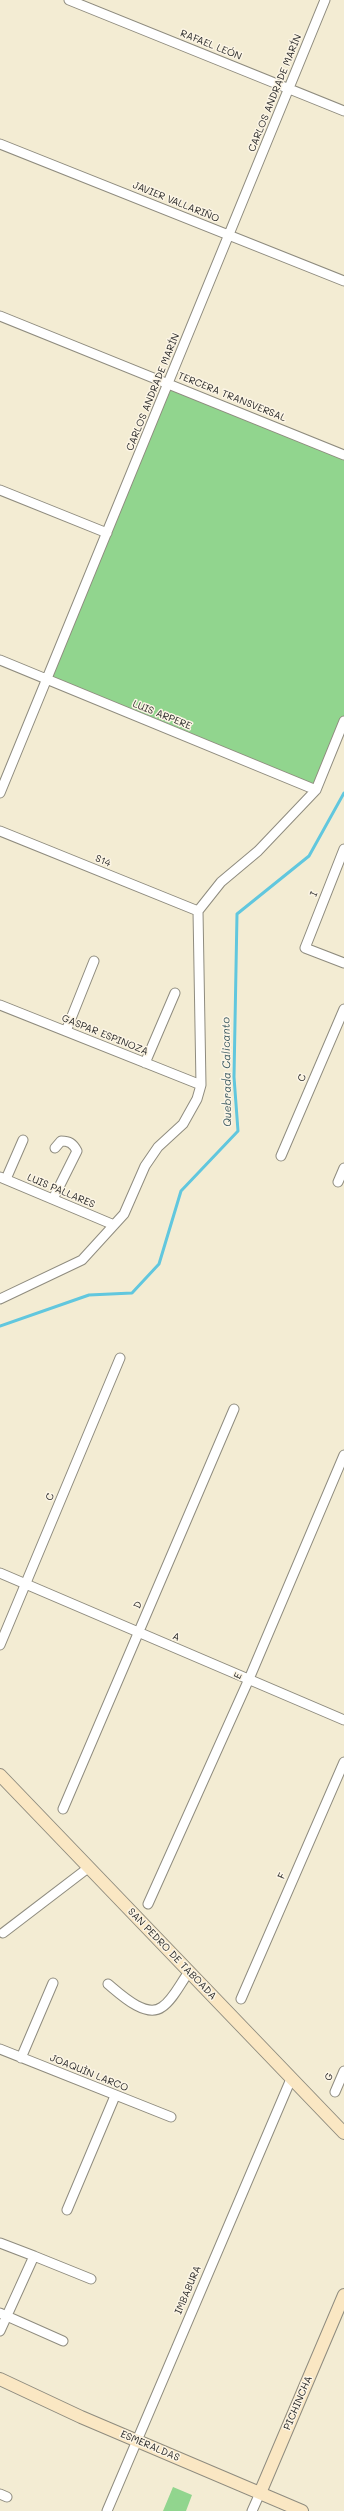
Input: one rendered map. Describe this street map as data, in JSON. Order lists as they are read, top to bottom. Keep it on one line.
{"streets":{"street":["RAFAEL LEÓN","CARLOS ANDRADE MARÍN","JAVIER VALLARIÑO","TERCERA TRANSVERSAL","LUIS ARPERE","S14","I","GASPAR ESPINOZA","C","LUIS PALLARES","D","A","E","F","SAN PEDRO DE TABOADA","JOAQUÌN LARCO","G","IMBABURA","PICHINCHA","ESMERALDAS"]},"crossings":[["RAFAEL LEÓN","CARLOS ANDRADE MARÍN"],["CARLOS ANDRADE MARÍN","JAVIER VALLARIÑO"],["CARLOS ANDRADE MARÍN","TERCERA TRANSVERSAL"],["CARLOS ANDRADE MARÍN","LUIS ARPERE"],["C","A"],["D","A"],["A","E"],["SAN PEDRO DE TABOADA","IMBABURA"],["IMBABURA","ESMERALDAS"],["PICHINCHA","ESMERALDAS"]],"water":["Quebrada Calicanto"]}
